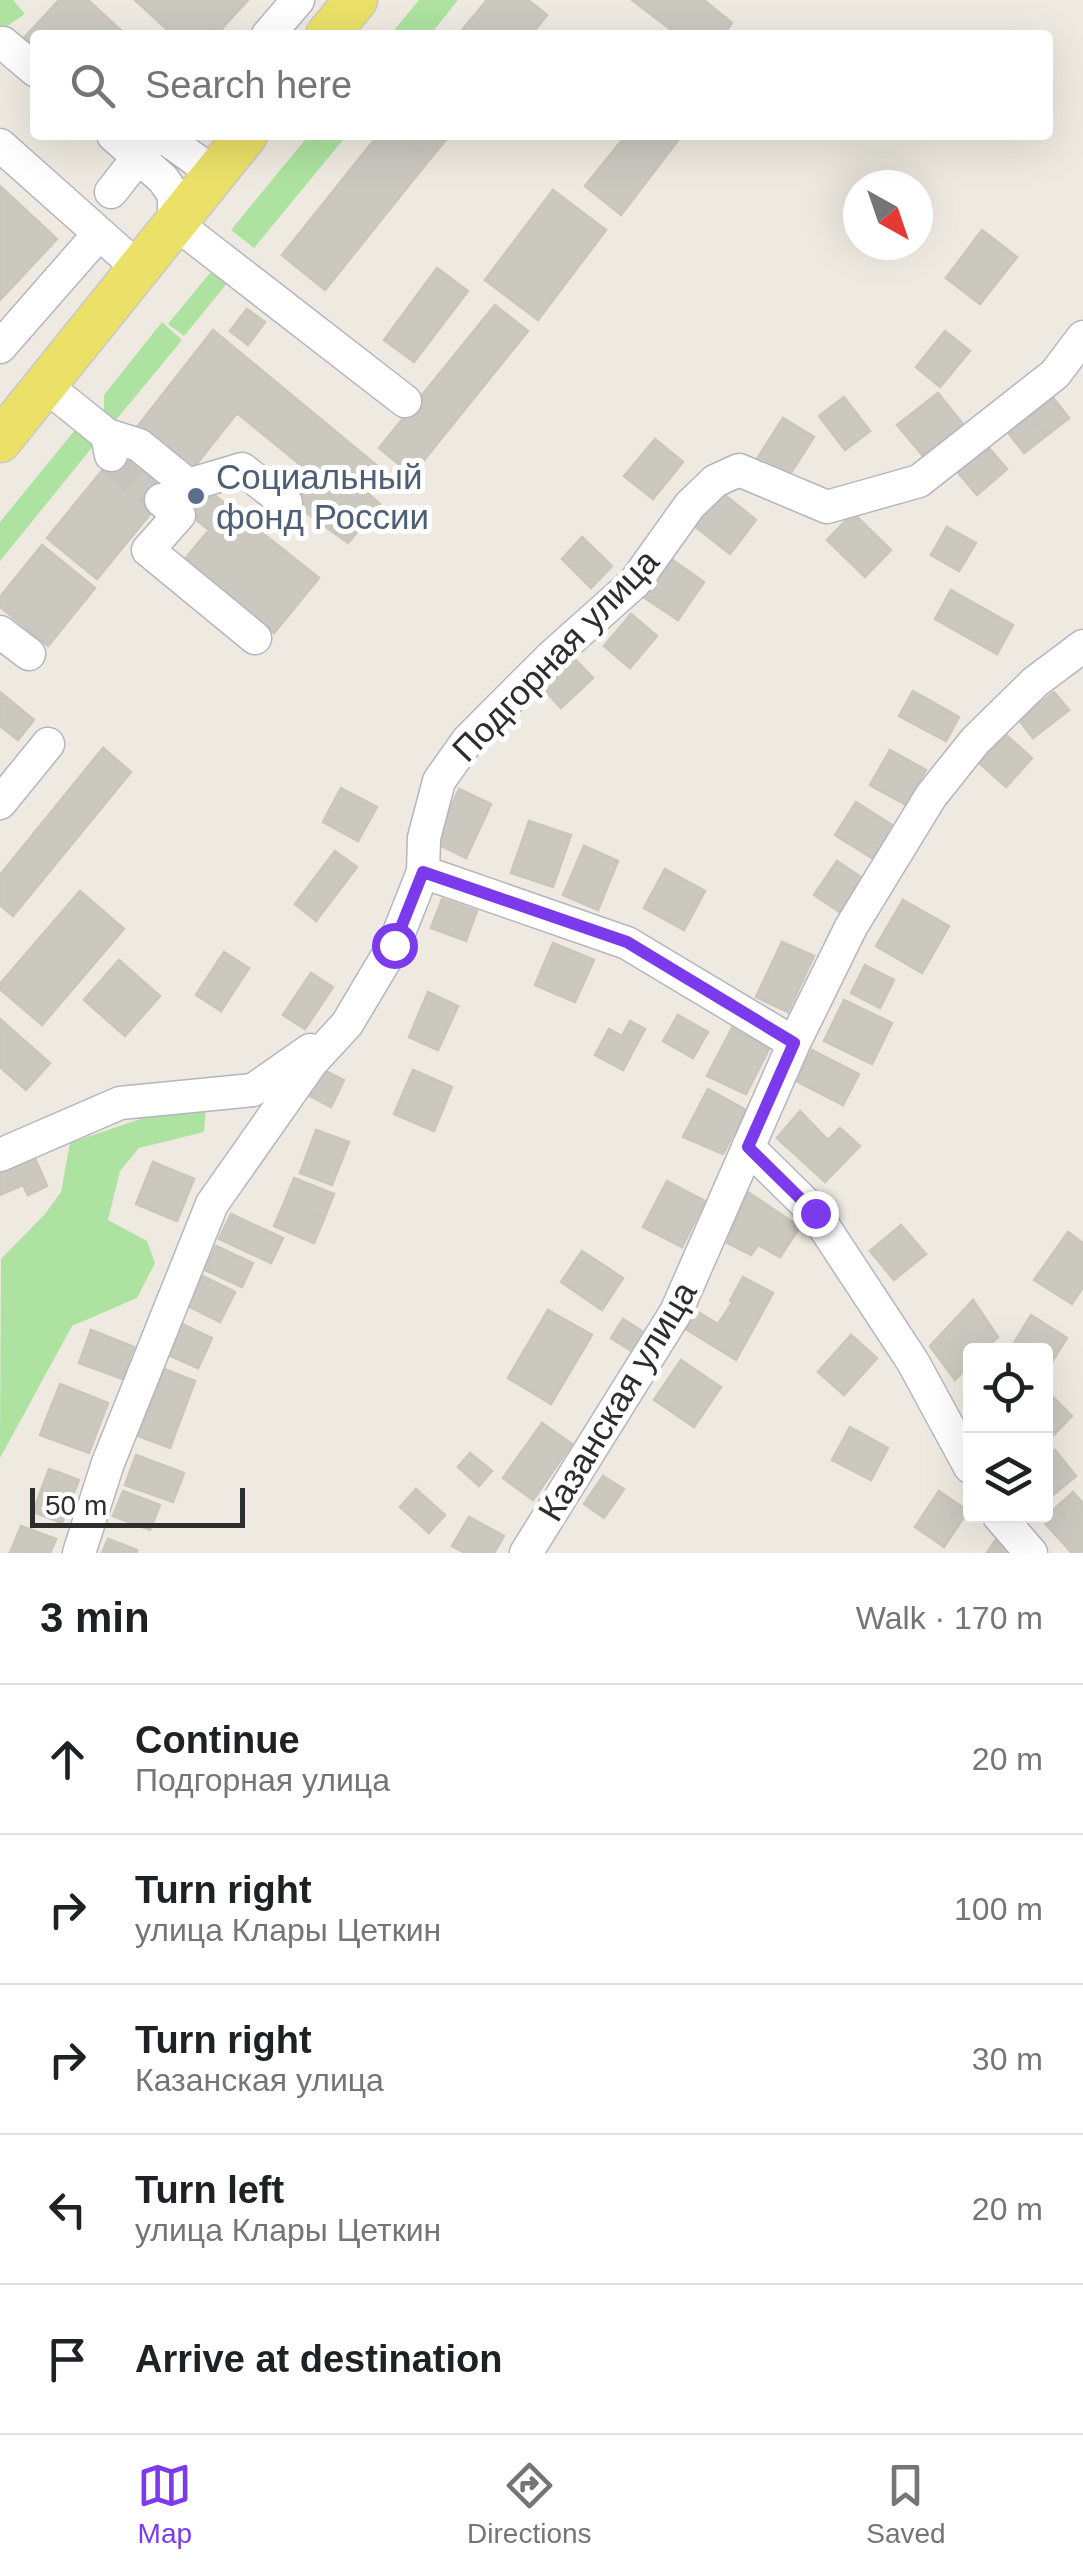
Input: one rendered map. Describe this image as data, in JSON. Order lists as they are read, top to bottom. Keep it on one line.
{"streets":{"street":["Подгорная улица","Казанская улица"]},"places":["Социальный фонд России"],"scale_bar":"50 m","north":"bottom right","page":{"search":"Search here","scale":"50 m","heading":["3 min","Walk · 170 m"],"list":[["Continue","Подгорная улица","20 m"],["Turn right","улица Клары Цеткин","100 m"],["Turn right","Казанская улица","30 m"],["Turn left","улица Клары Цеткин","20 m"],"Arrive at destination"],"nav":["Map","Directions","Saved"]}}
